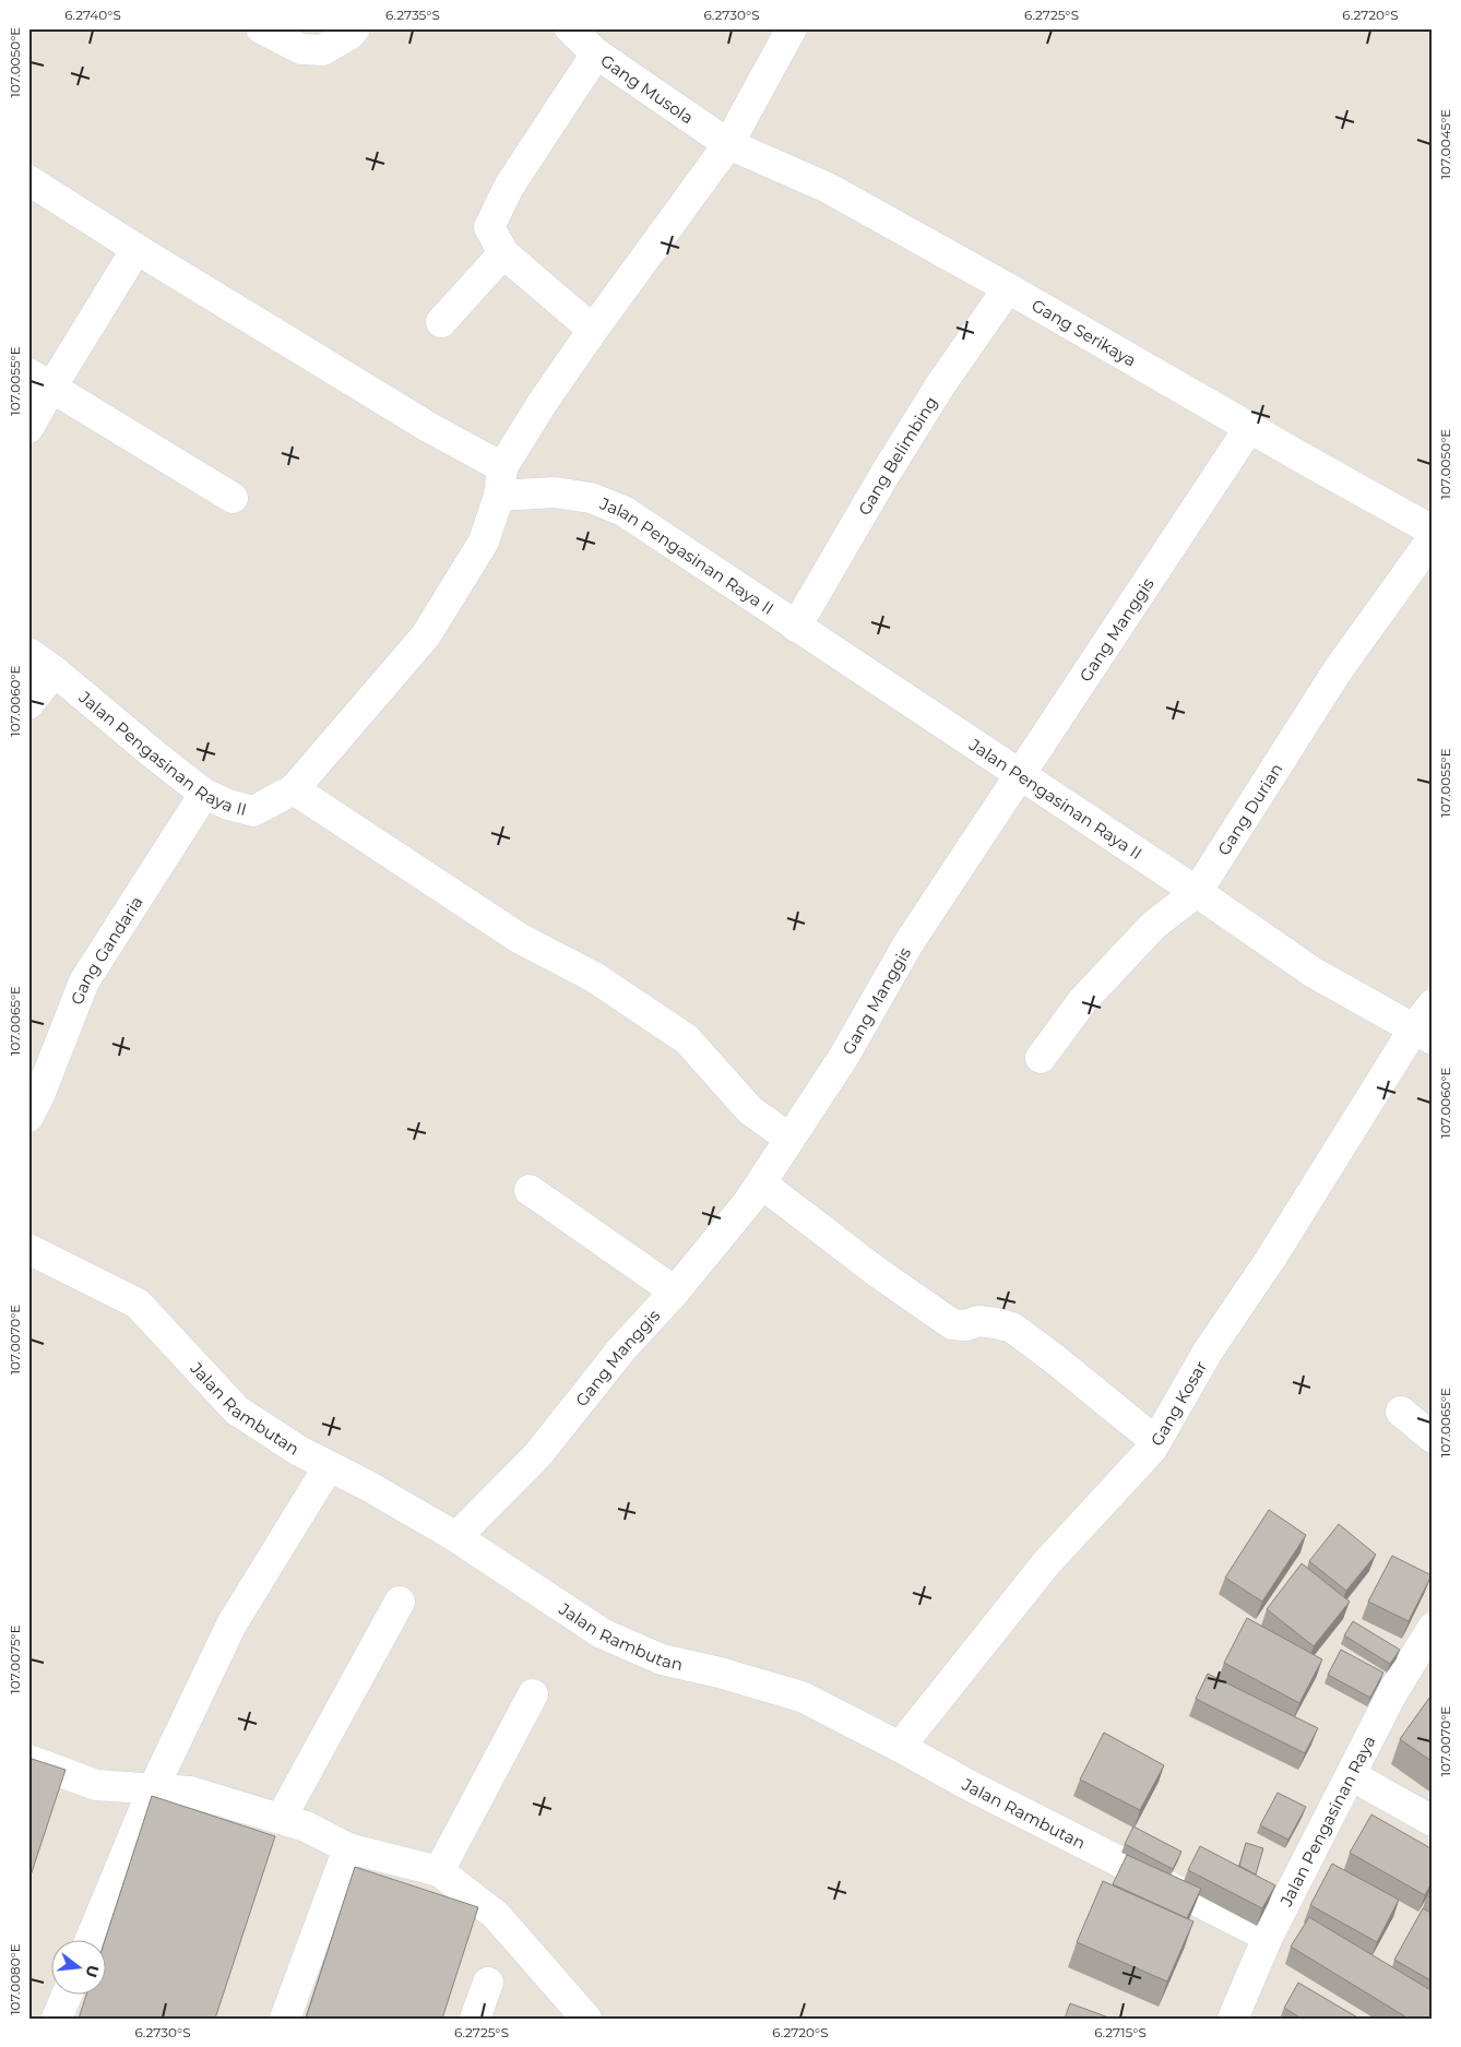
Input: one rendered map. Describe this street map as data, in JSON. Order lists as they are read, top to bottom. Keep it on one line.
{"streets":{"street":["Gang Musola","Gang Serikaya","Gang Belimbing","Jalan Pengasinan Raya II","Gang Manggis","Gang Durian","Gang Gandaria","Gang Kosar","Jalan Rambutan","Jalan Pengasinan Raya"]},"crossings":[["Gang Musola","Gang Serikaya"],["Gang Serikaya","Gang Belimbing"],["Gang Serikaya","Gang Manggis"],["Gang Belimbing","Jalan Pengasinan Raya II"],["Jalan Pengasinan Raya II","Gang Manggis"],["Jalan Pengasinan Raya II","Gang Durian"],["Jalan Pengasinan Raya II","Gang Gandaria"],["Jalan Pengasinan Raya II","Gang Kosar"],["Gang Manggis","Jalan Rambutan"],["Gang Kosar","Jalan Rambutan"],["Jalan Rambutan","Jalan Pengasinan Raya"]],"north":"right","coordinates":["6.2740°S","6.2735°S","6.2730°S","6.2725°S","6.2720°S","107.0050°E","107.0045°E","107.0055°E","107.0060°E","107.0065°E","107.0070°E","107.0075°E","107.0080°E","6.2715°S"]}
